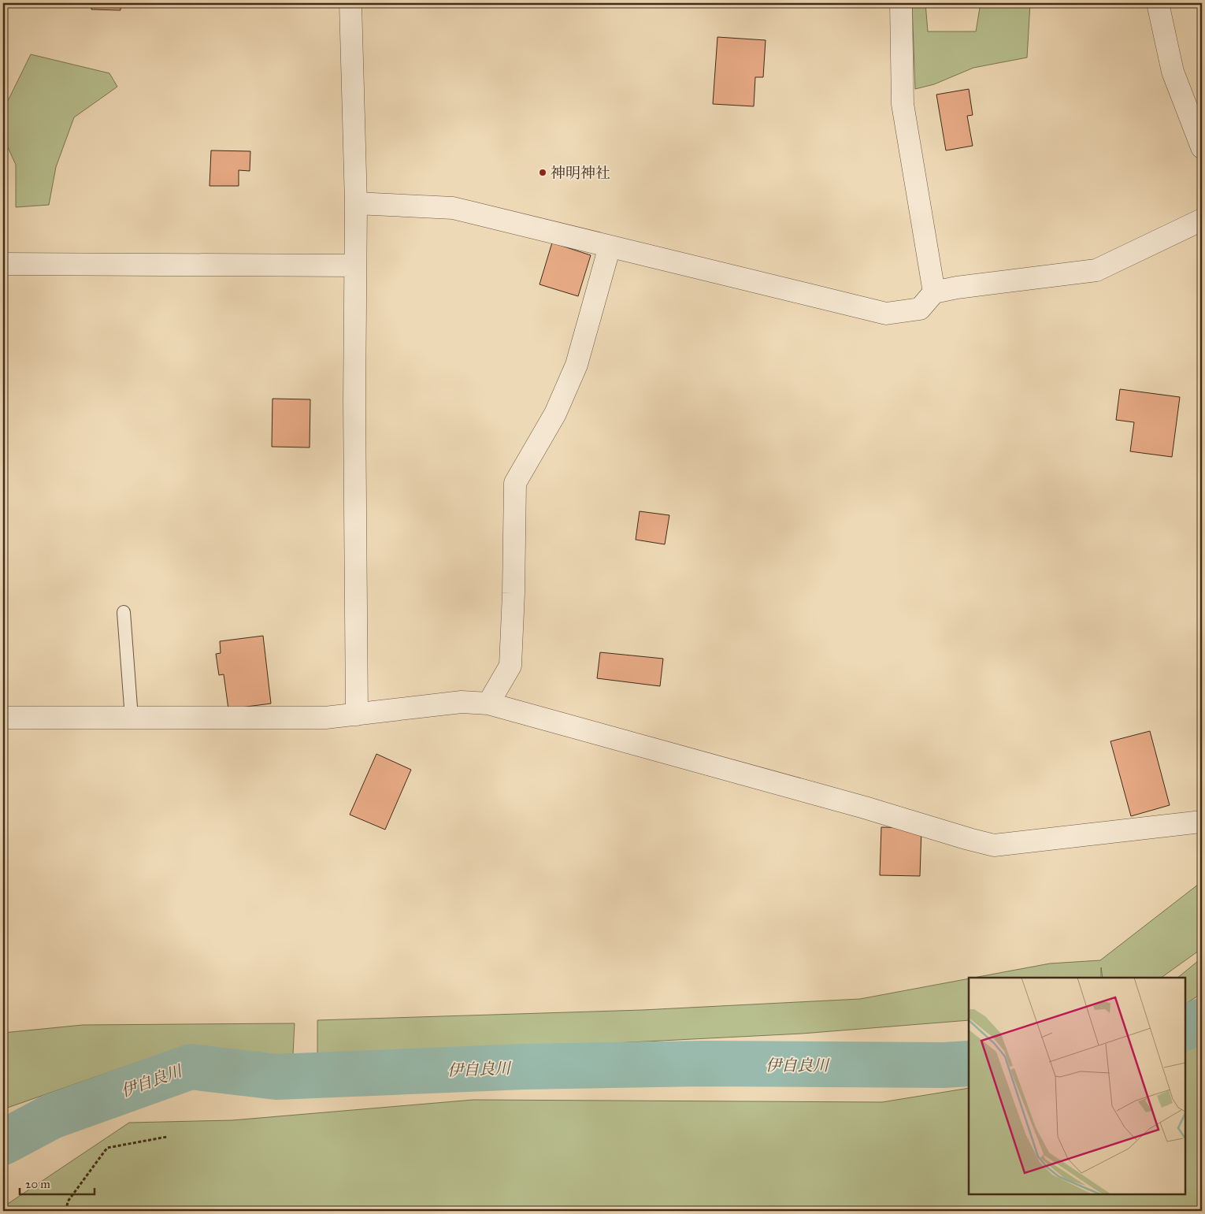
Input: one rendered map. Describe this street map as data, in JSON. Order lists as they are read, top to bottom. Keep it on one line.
{"water":["伊自良川"],"places":["神明神社"],"scale_bar":"20 m"}
